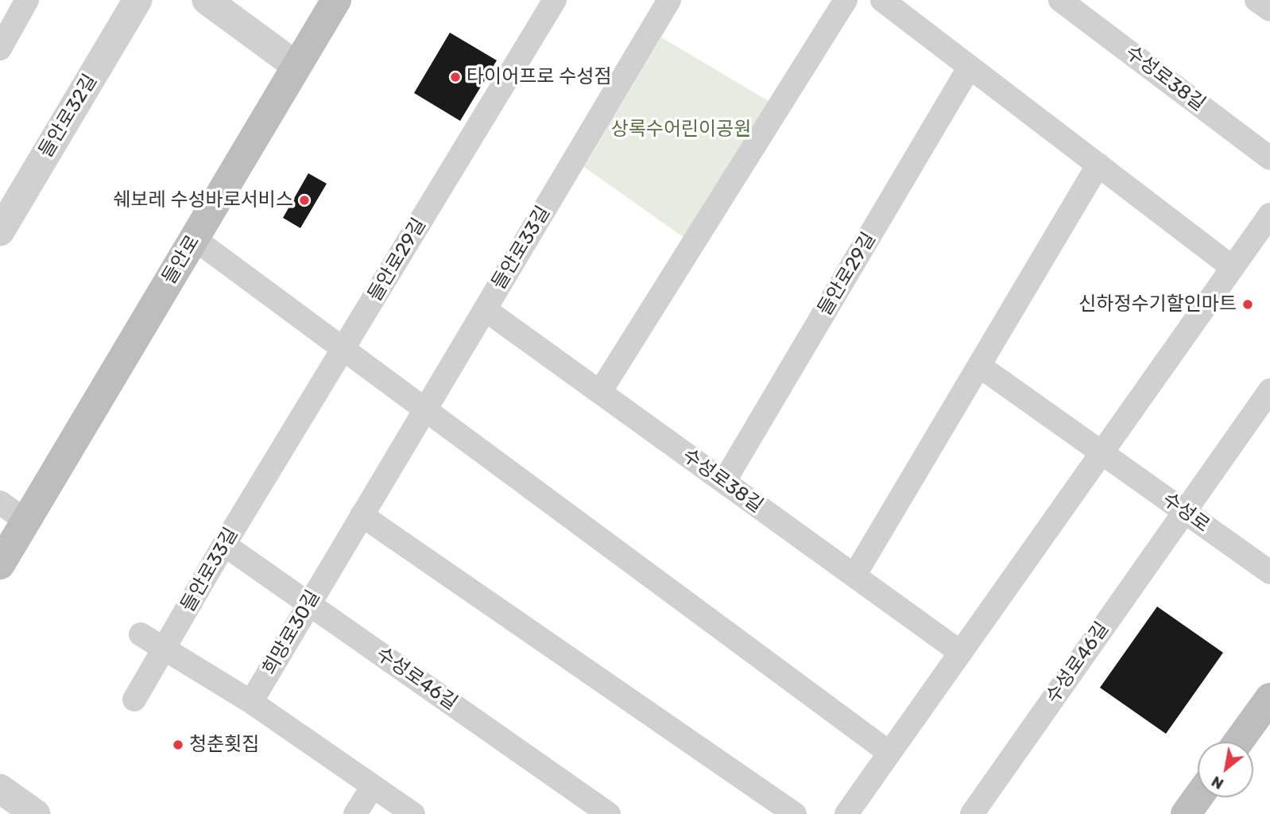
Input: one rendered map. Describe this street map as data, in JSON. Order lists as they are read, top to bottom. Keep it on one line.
{"streets":{"main road":["들안로"],"street":["수성로38길","들안로32길","들안로33길","들안로29길","수성로","희망로30길","수성로46길"]},"crossings":[["수성로38길","들안로33길"],["수성로38길","들안로29길"],["들안로33길","들안로29길"],["들안로33길","희망로30길"],["들안로33길","수성로46길"],["수성로","수성로46길"],["희망로30길","수성로46길"]],"parks":["상록수어린이공원"],"places":["타이어프로 수성점","쉐보레 수성바로서비스","신하정수기할인마트","청춘횟집"],"north":"bottom left"}
